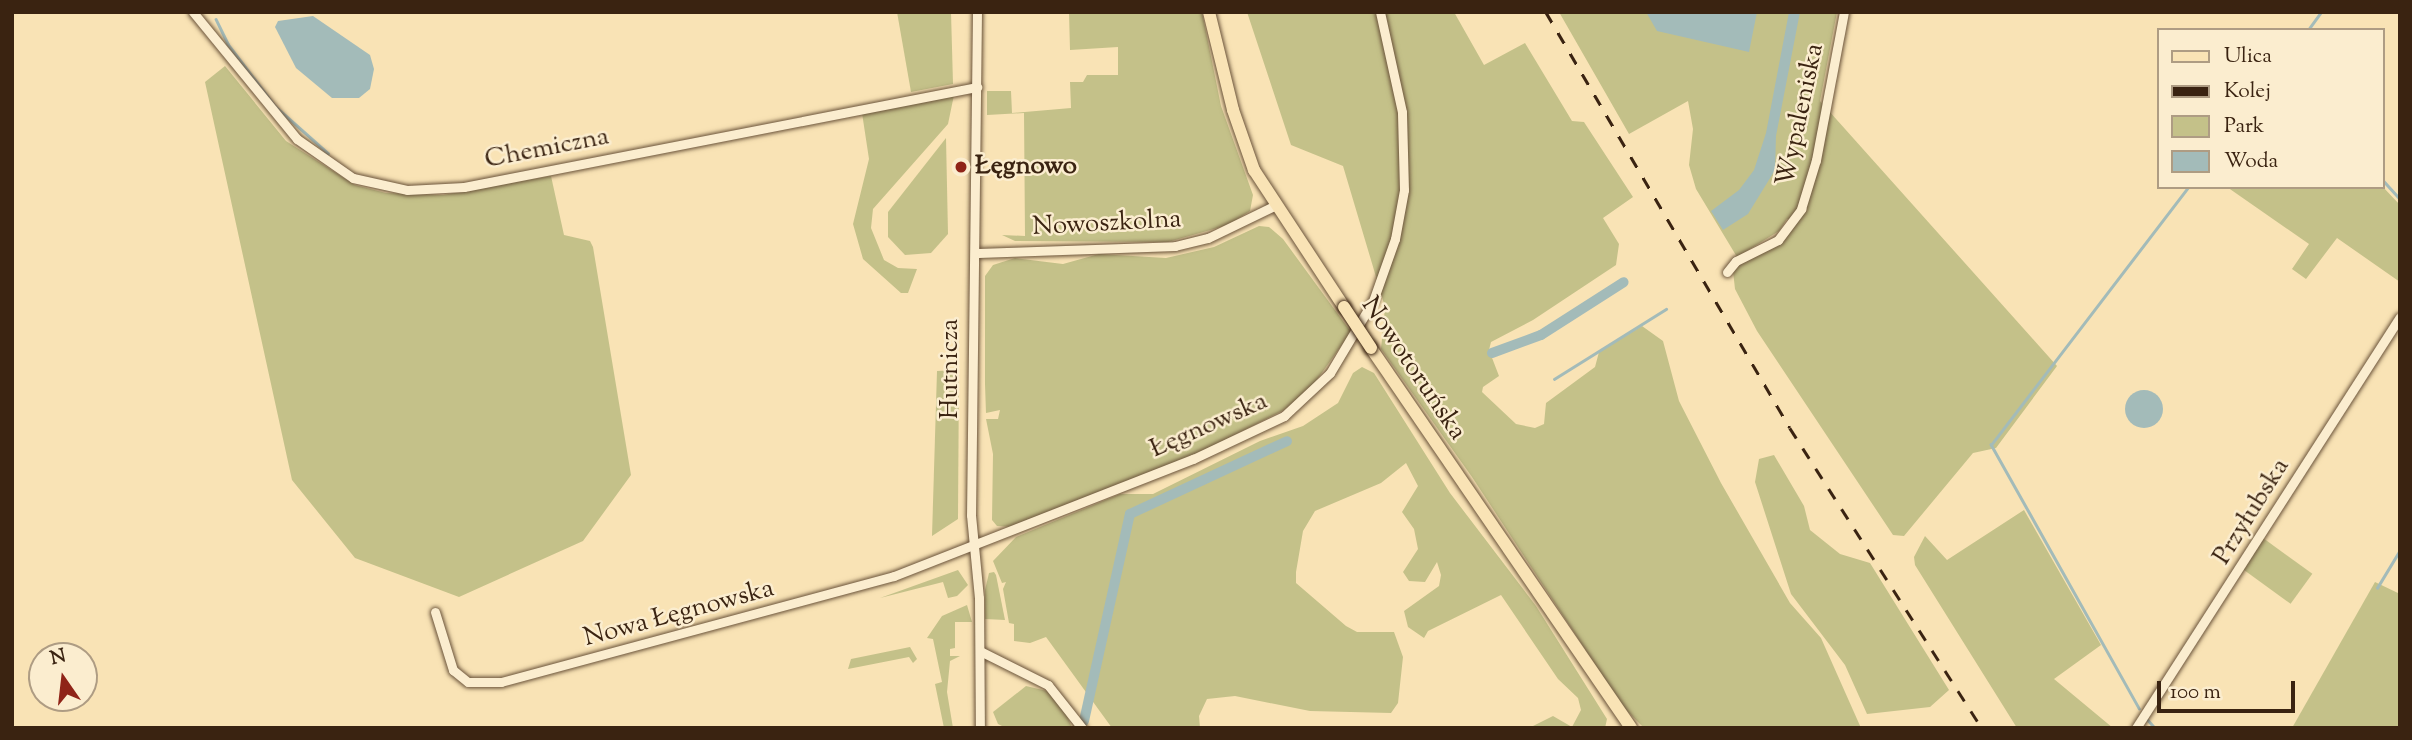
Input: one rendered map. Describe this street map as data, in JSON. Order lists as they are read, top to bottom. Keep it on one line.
{"streets":{"main road":["Nowotoruńska"],"street":["Wypaleniska","Chemiczna","Nowoszkolna","Hutnicza","Łęgnowska","Przyłubska","Nowa Łęgnowska"]},"crossings":[["Chemiczna","Hutnicza"],["Nowoszkolna","Hutnicza"],["Nowoszkolna","Nowotoruńska"],["Hutnicza","Łęgnowska"],["Hutnicza","Nowa Łęgnowska"],["Łęgnowska","Nowa Łęgnowska"]],"places":["Łęgnowo"],"legend":["Ulica","Kolej","Park","Woda"],"scale_bar":"100 m","north":"top"}
